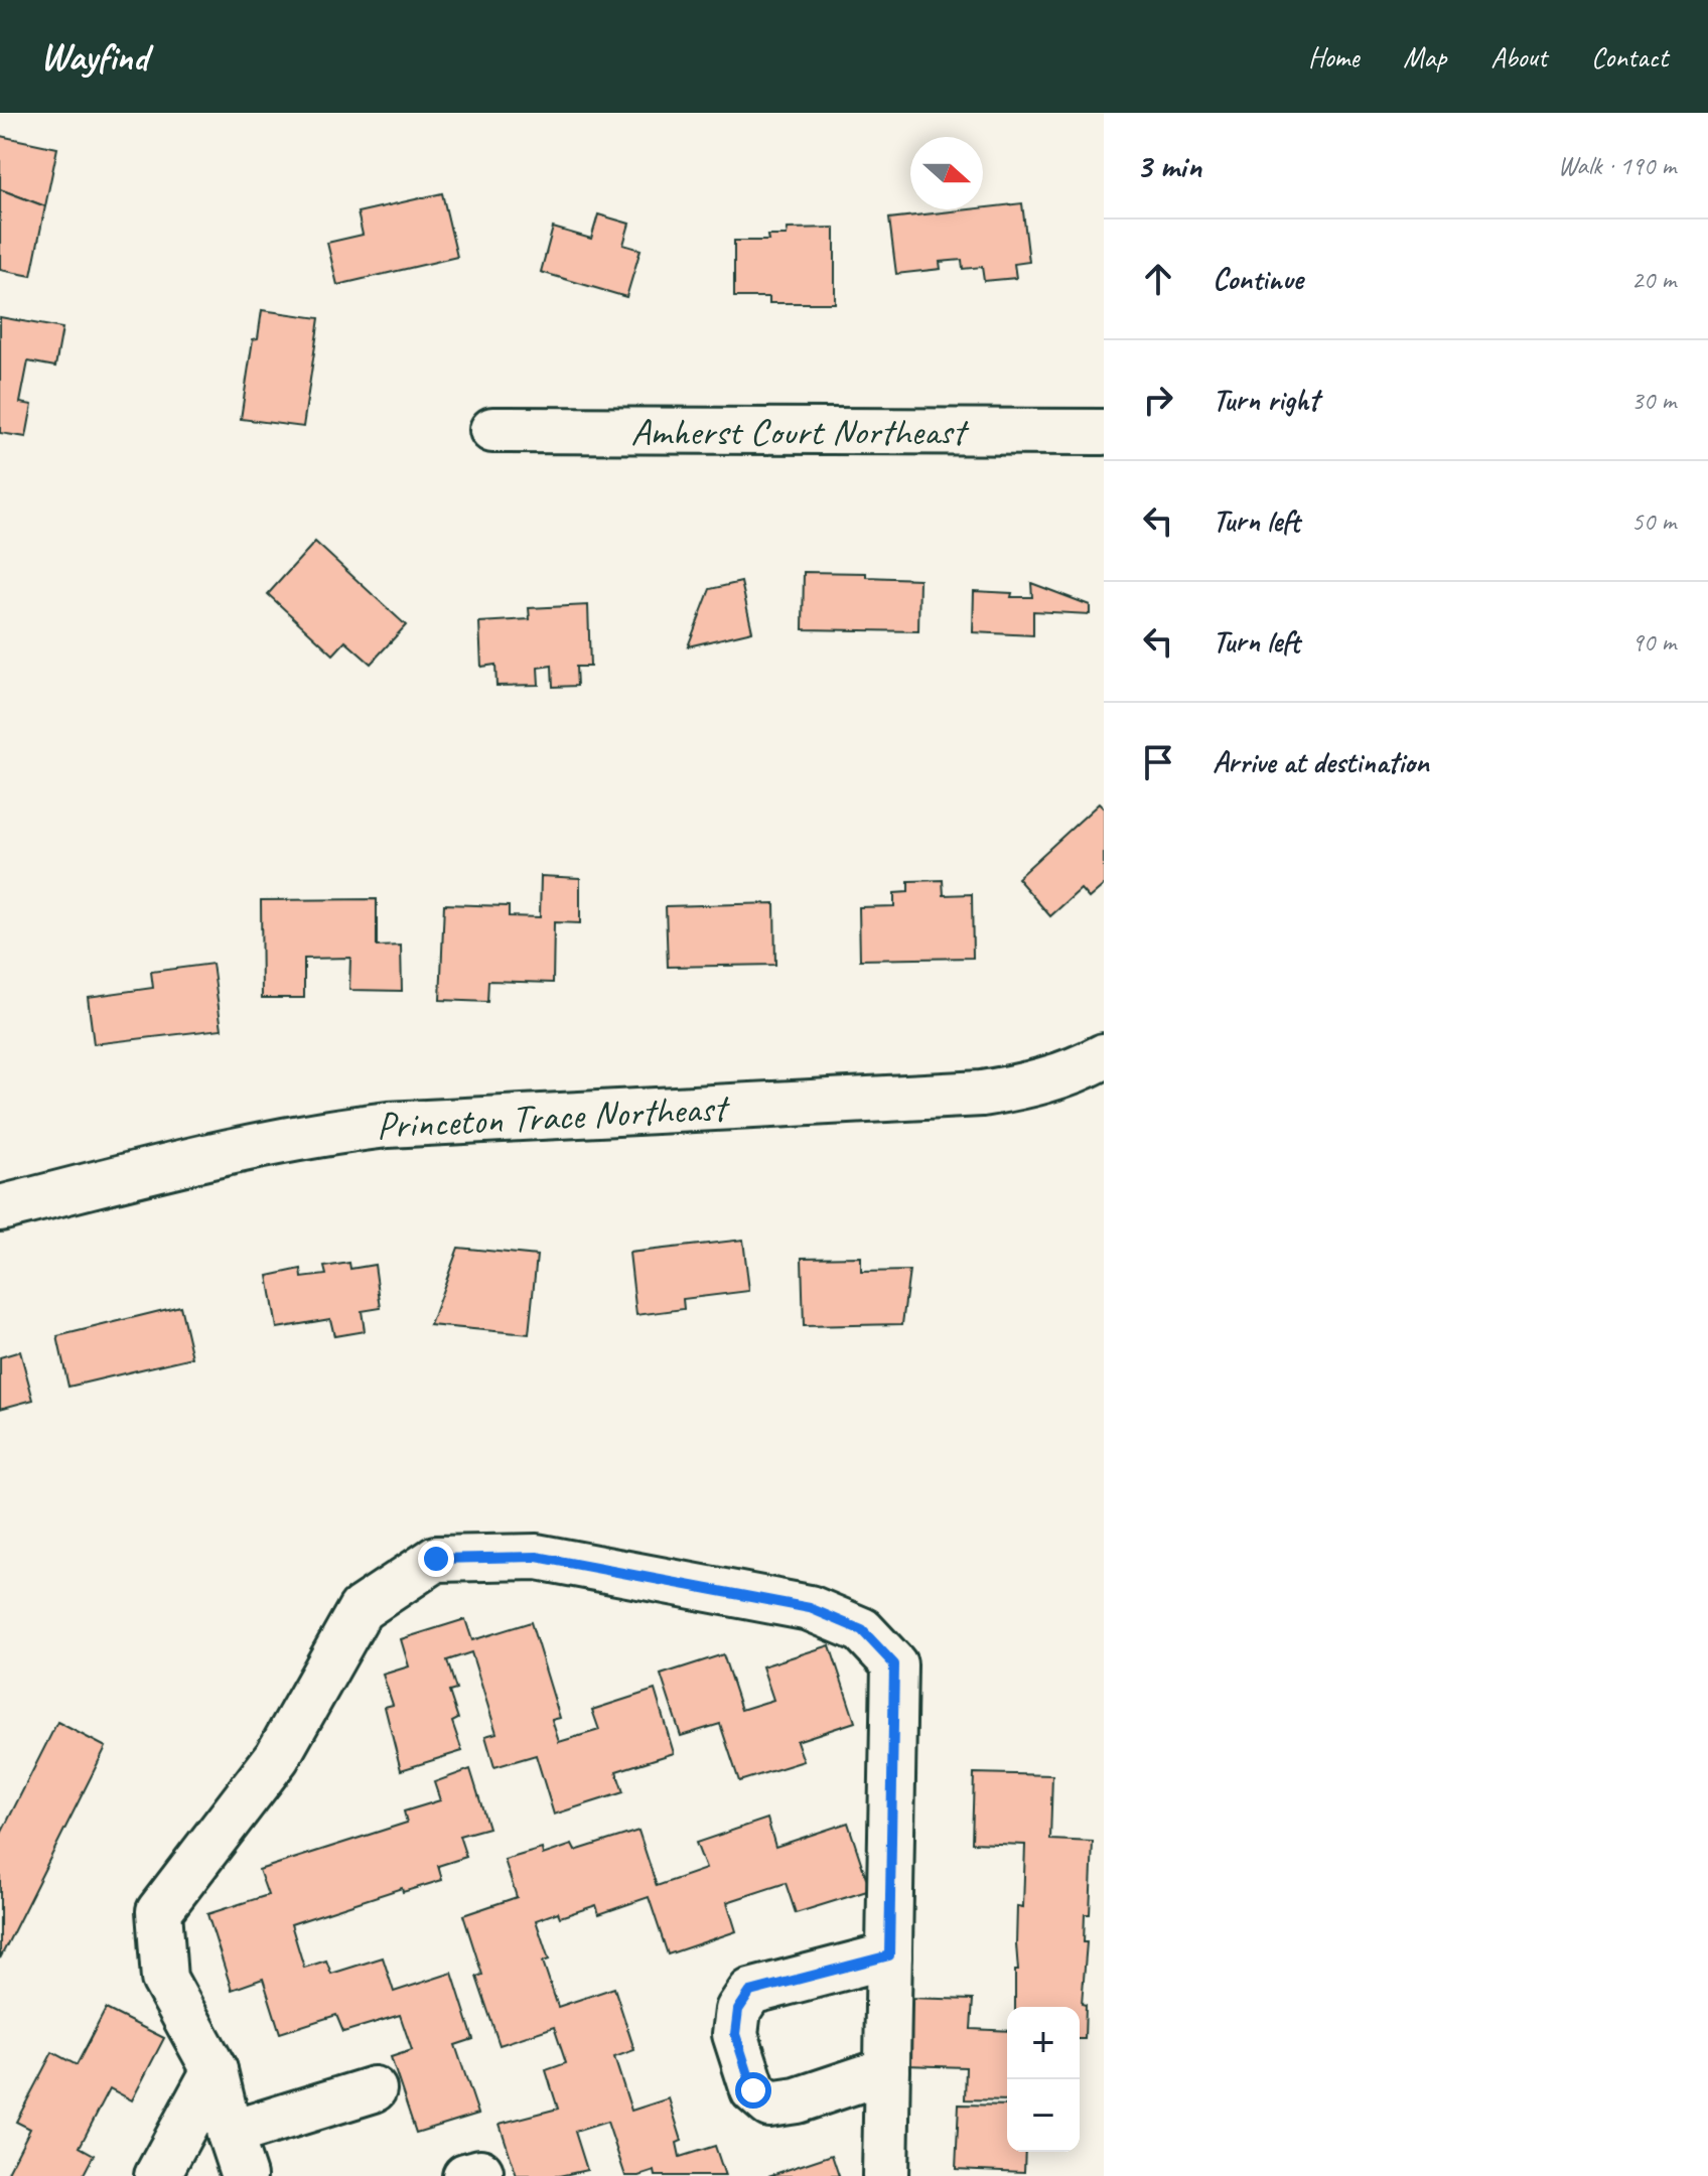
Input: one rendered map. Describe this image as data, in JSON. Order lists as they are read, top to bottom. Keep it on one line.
{"streets":{"street":["Amherst Court Northeast","Princeton Trace Northeast"]},"north":"right","page":{"header":"Wayfind","nav":["Home","Map","About","Contact"],"heading":["3 min","Walk · 190 m"],"list":[["Continue","20 m"],["Turn right","30 m"],["Turn left","50 m"],["Turn left","90 m"],"Arrive at destination"],"map_buttons":["+","−"]}}
